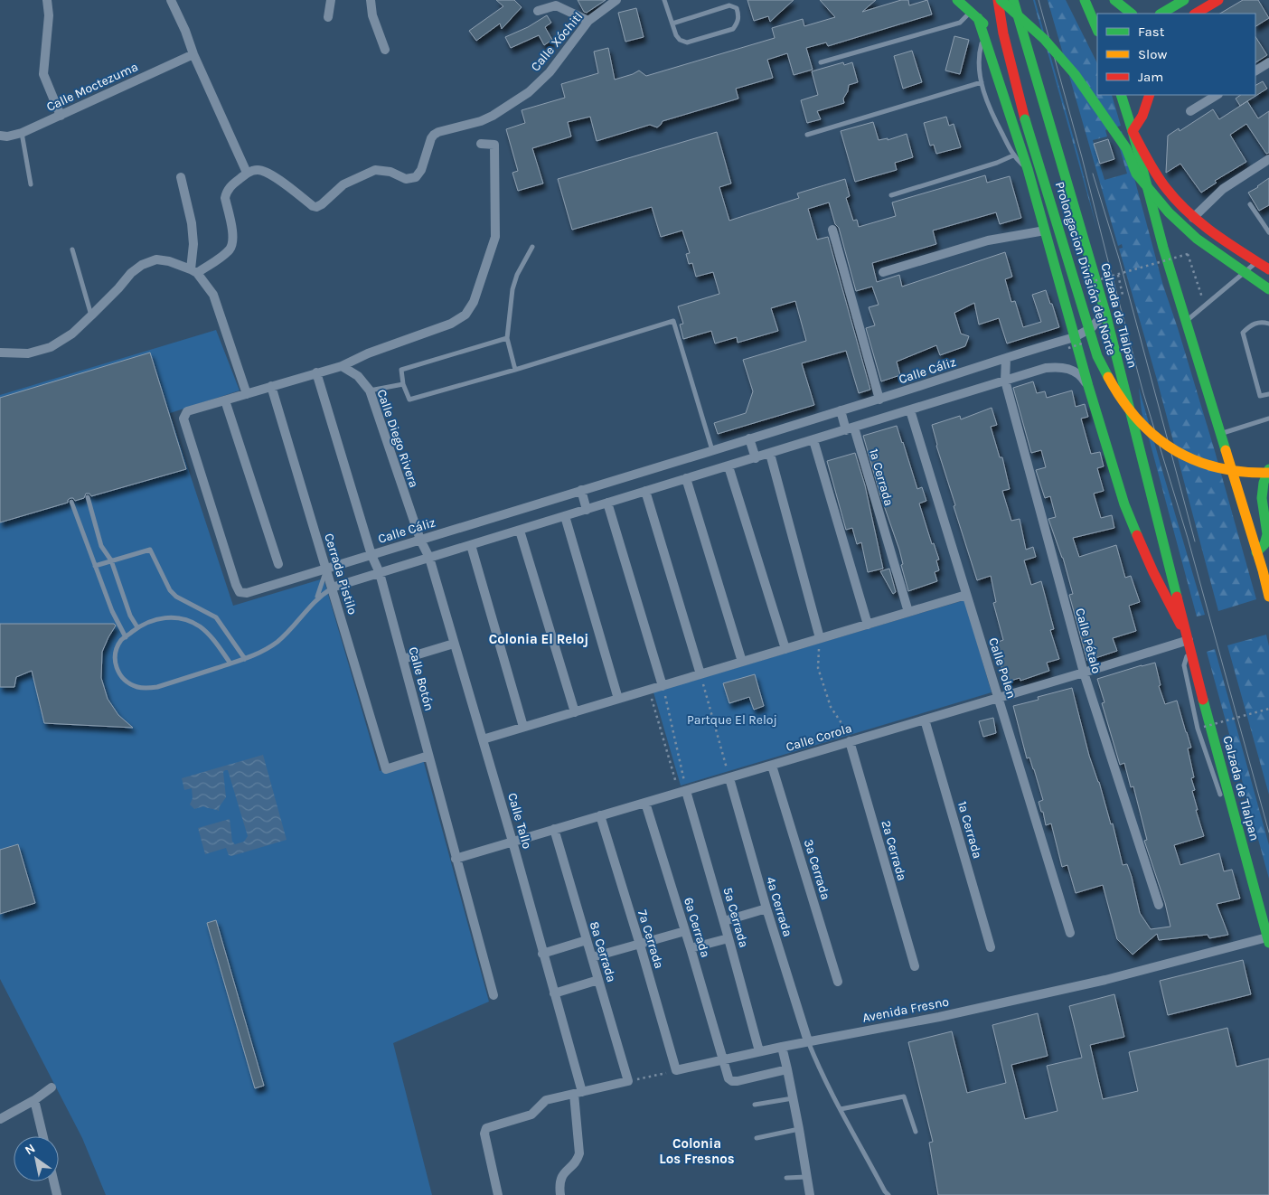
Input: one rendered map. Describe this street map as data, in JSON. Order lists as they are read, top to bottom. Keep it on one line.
{"streets":{"main road":["Prolongacion División del Norte","Calzada de Tlalpan"],"street":["Calle Xóchitl","Calle Moctezuma","Calle Cáliz","Calle Diego Rivera","1ª Cerrada","Cerrada Pistilo","Calle Pétalo","Calle Polen","Calle Botón","Calle Corola","Calle Tallo","2ª Cerrada","3ª Cerrada","4ª Cerrada","5ª Cerrada","6ª Cerrada","7ª Cerrada","8ª Cerrada","Avenida Fresno"]},"crossings":[["Calzada de Tlalpan","Calle Cáliz"],["Calzada de Tlalpan","Calle Corola"],["Calzada de Tlalpan","Avenida Fresno"],["Calle Cáliz","Calle Diego Rivera"],["Calle Cáliz","1ª Cerrada"],["Calle Cáliz","Cerrada Pistilo"],["Calle Cáliz","Calle Pétalo"],["Calle Cáliz","Calle Botón"],["Calle Diego Rivera","Calle Tallo"],["1ª Cerrada","Calle Corola"],["Cerrada Pistilo","Calle Botón"],["Calle Pétalo","Calle Corola"],["Calle Polen","Calle Corola"],["Calle Botón","Calle Corola"],["Calle Corola","Calle Tallo"],["Calle Corola","2ª Cerrada"],["Calle Corola","3ª Cerrada"],["Calle Corola","4ª Cerrada"],["Calle Corola","5ª Cerrada"],["Calle Corola","6ª Cerrada"],["Calle Corola","7ª Cerrada"],["Calle Corola","8ª Cerrada"],["4ª Cerrada","Avenida Fresno"],["5ª Cerrada","Avenida Fresno"],["6ª Cerrada","Avenida Fresno"],["7ª Cerrada","Avenida Fresno"]],"districts":["Colonia El Reloj","Colonia Los Fresnos"],"parks":["Partque El Reloj"],"legend":["Fast","Slow","Jam"],"north":"top left"}
